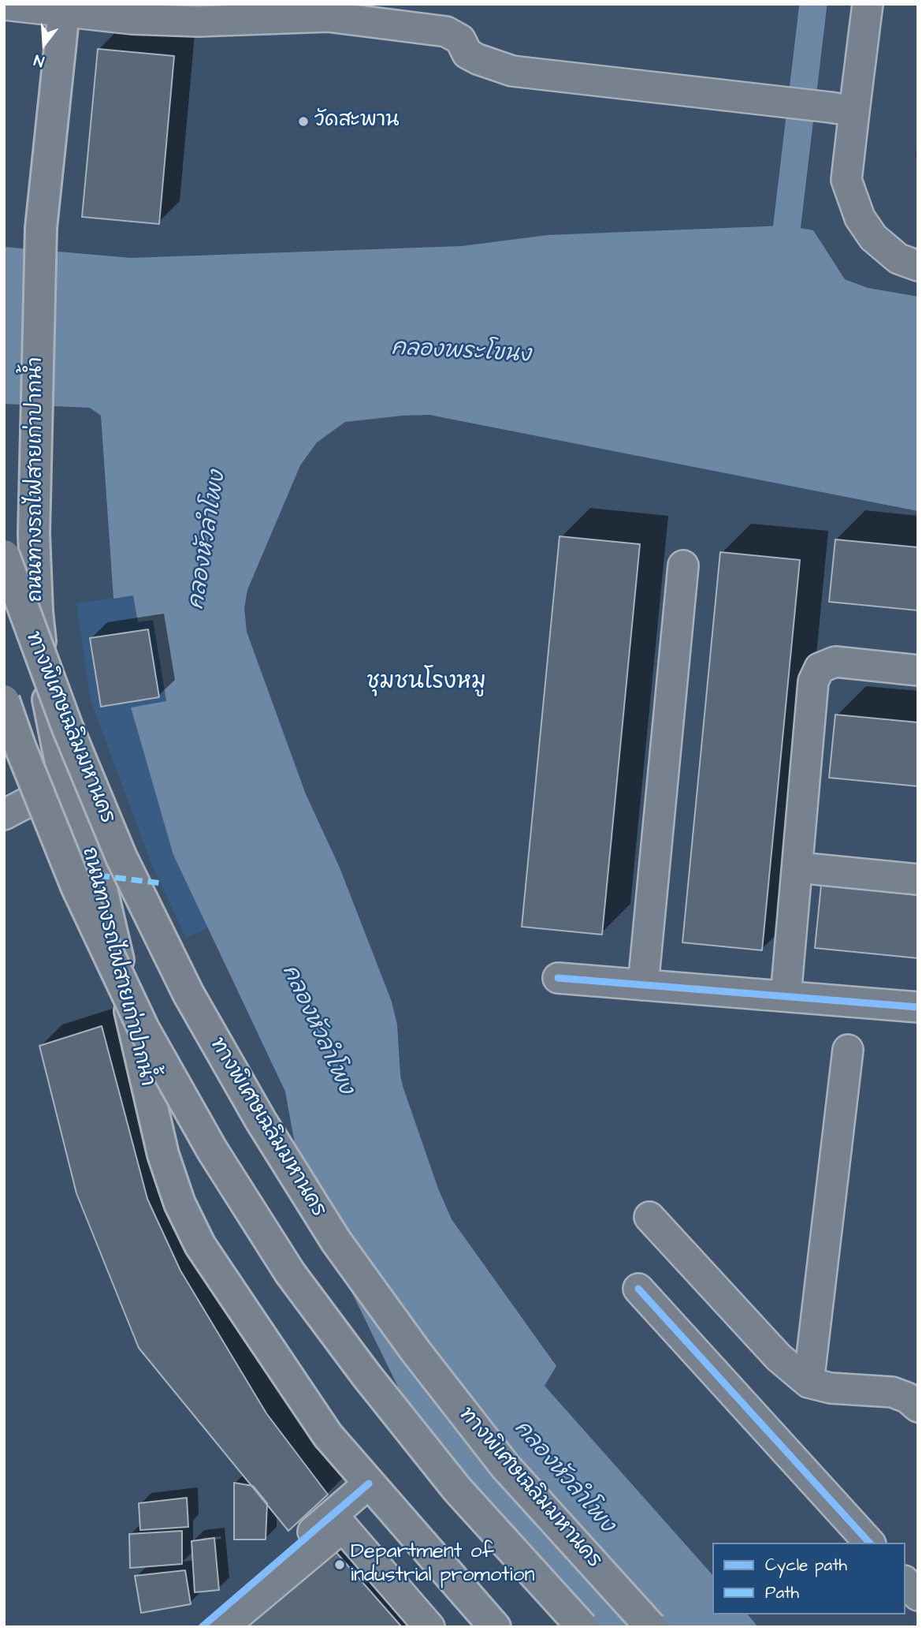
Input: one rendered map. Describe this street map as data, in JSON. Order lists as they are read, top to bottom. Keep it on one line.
{"streets":{"main road":["ถนนทางรถไฟสายเก่าปากน้ำ","ทางพิเศษเฉลิมมหานคร"]},"districts":["ชุมชนโรงหมู"],"water":["คลองพระโขนง","คลองหัวลำโพง"],"places":["วัดสะพาน","Department of industrial promotion"],"legend":["Cycle path","Path"],"north":"bottom"}
